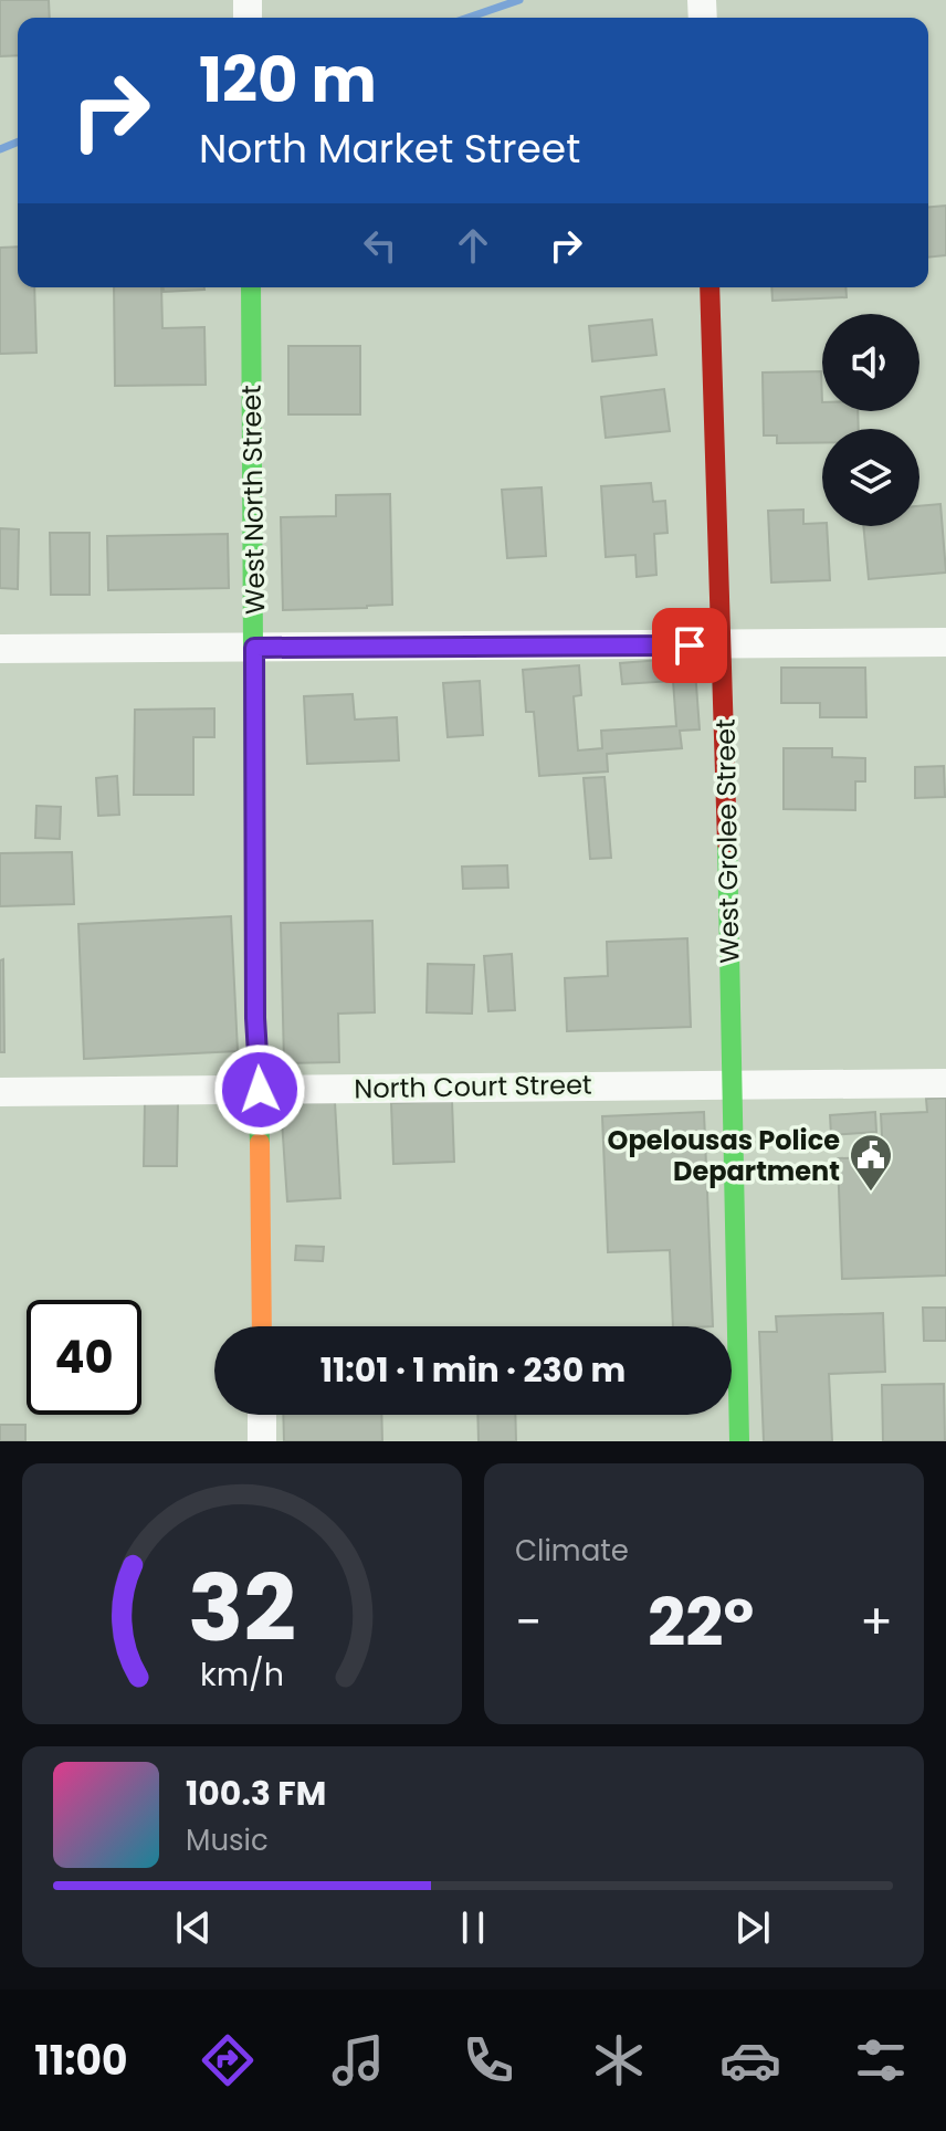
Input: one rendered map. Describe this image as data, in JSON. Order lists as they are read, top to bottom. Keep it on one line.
{"streets":{"street":["West North Street","West Grolee Street","North Court Street"]},"crossings":[["West North Street","North Court Street"],["West Grolee Street","North Court Street"]],"places":{"public building":["Opelousas Police Department"]},"page":{"turn":["120 m","North Market Street"],"limit":"40","trip":"11:01 · 1 min · 230 m","tile":"Climate","heat":["−","22°","+"],"song":["100.3 FM","Music"],"tabs":"11:00","gauge":["32","km/h"]}}
